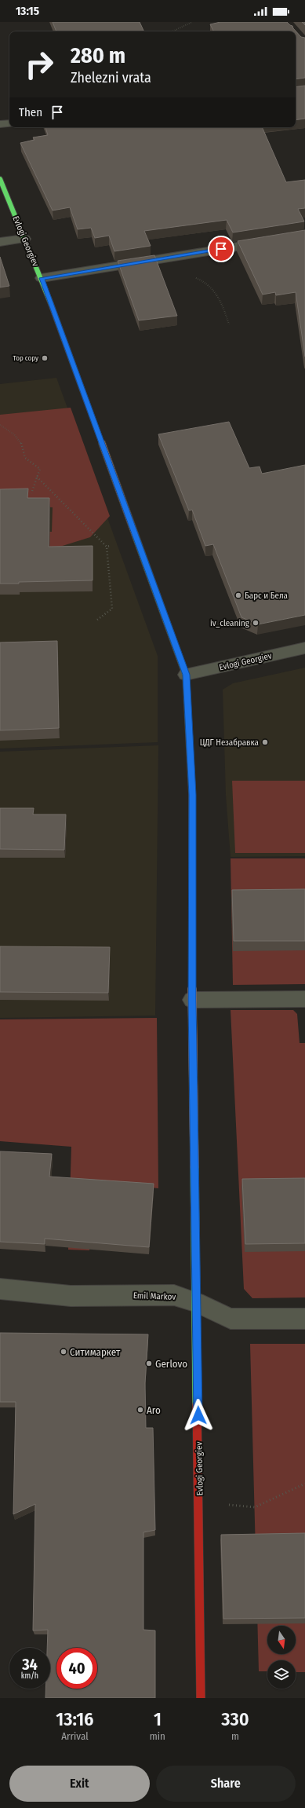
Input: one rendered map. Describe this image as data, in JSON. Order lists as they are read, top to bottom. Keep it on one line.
{"streets":{"street":["Evlogi Georgiev","Emil Markov"]},"crossings":[["Evlogi Georgiev","Emil Markov"]],"places":["Top copy","Барс и Бела","iv_cleaning","ЦДГ Незабравка","Ситимаркет","Gerlovo","Aro"],"north":"bottom","page":{"status":"13:15","turn":["280 m","Zhelezni vrata"],"then":"Then","speed":"34 km/h","limit":"40","eta":["13:16","Arrival","1","min","330","m"],"buttons":["Exit","Share"]}}
